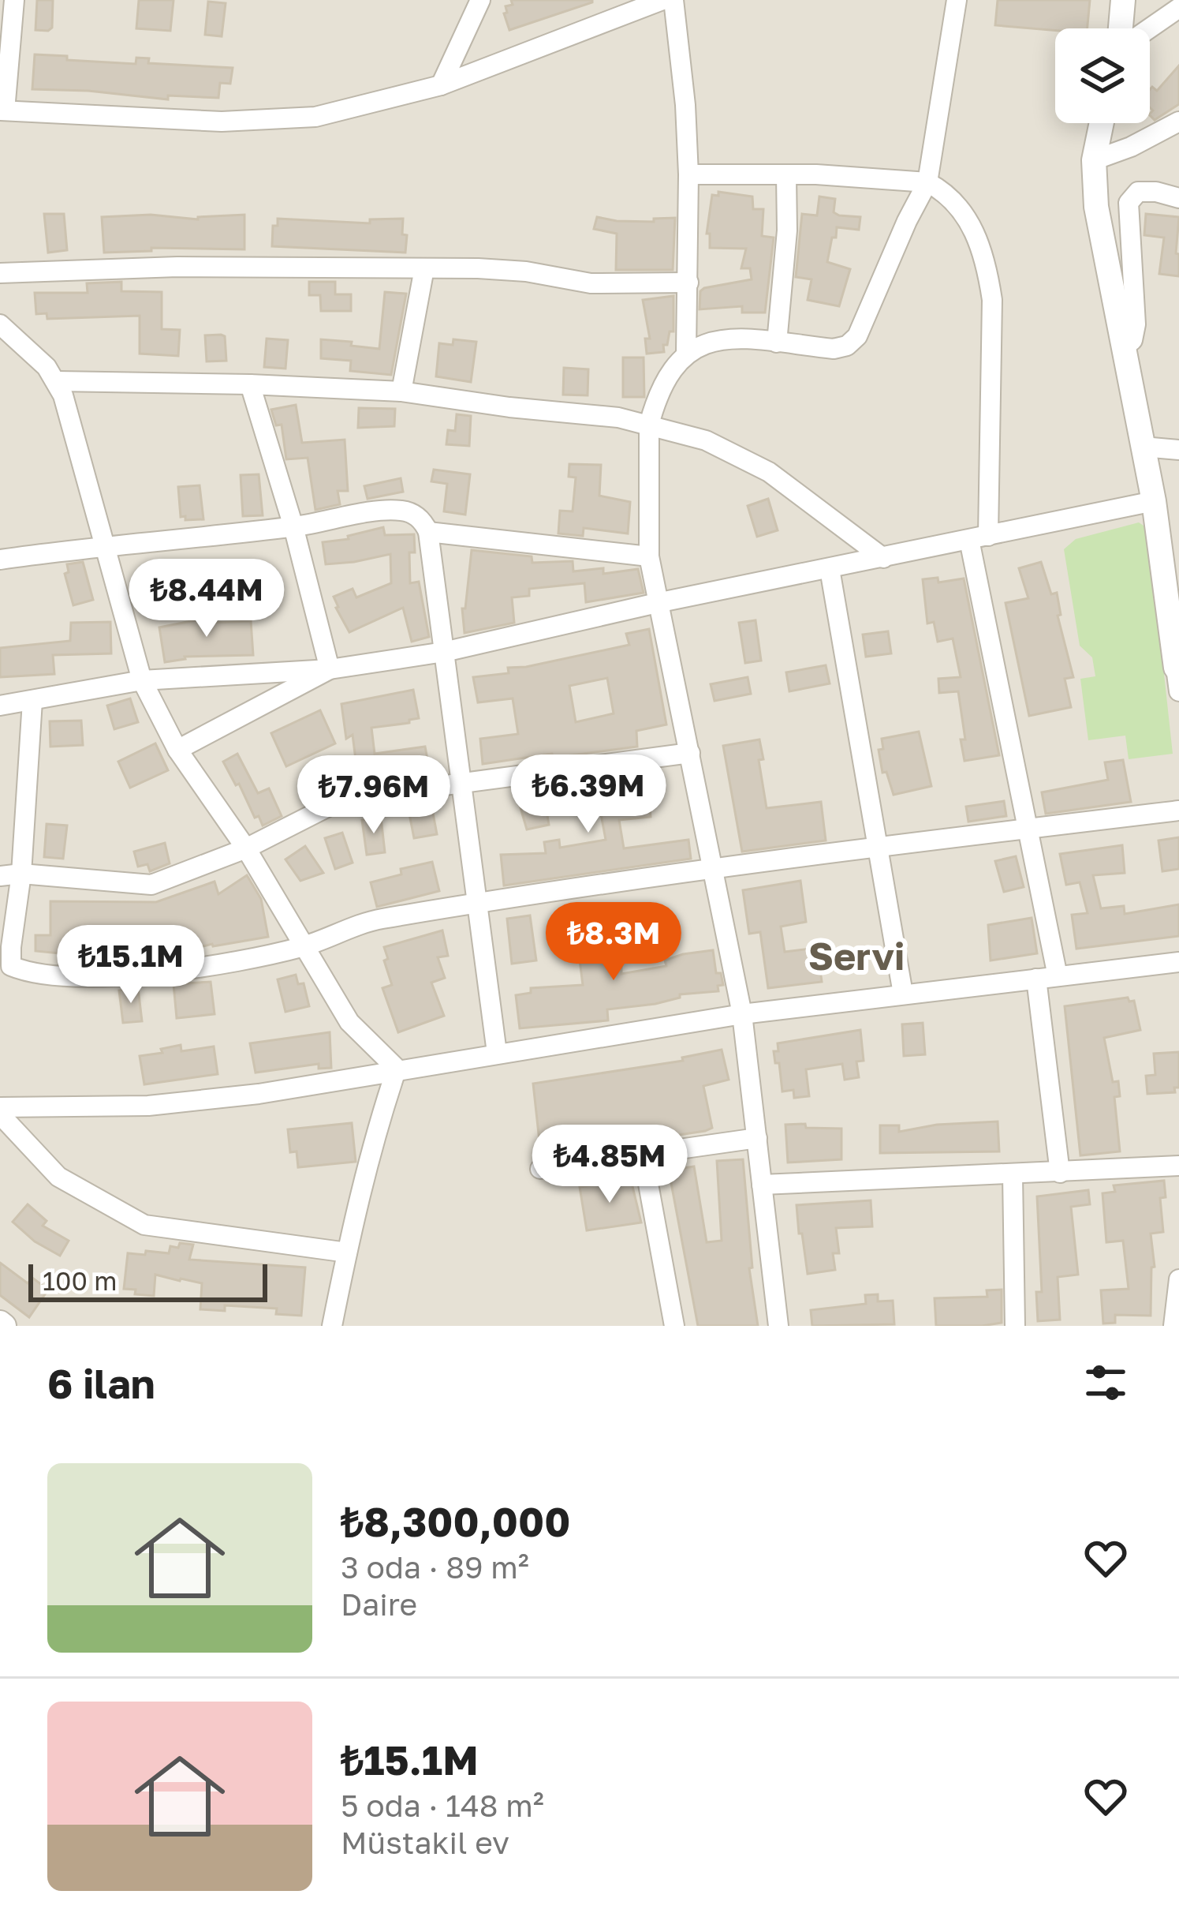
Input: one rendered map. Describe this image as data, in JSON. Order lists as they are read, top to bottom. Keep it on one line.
{"districts":["Servi"],"scale_bar":"100 m","page":{"price":["₺8.44M","₺6.39M","₺7.96M","₺8.3M","₺15.1M","₺4.85M"],"scale":"100 m","heading":"6 ilan","list":[{"name":"₺8,300,000","note":"3 oda · 89 m² · Daire"},{"name":"₺15.1M","note":"5 oda · 148 m² · Müstakil ev"}]}}
